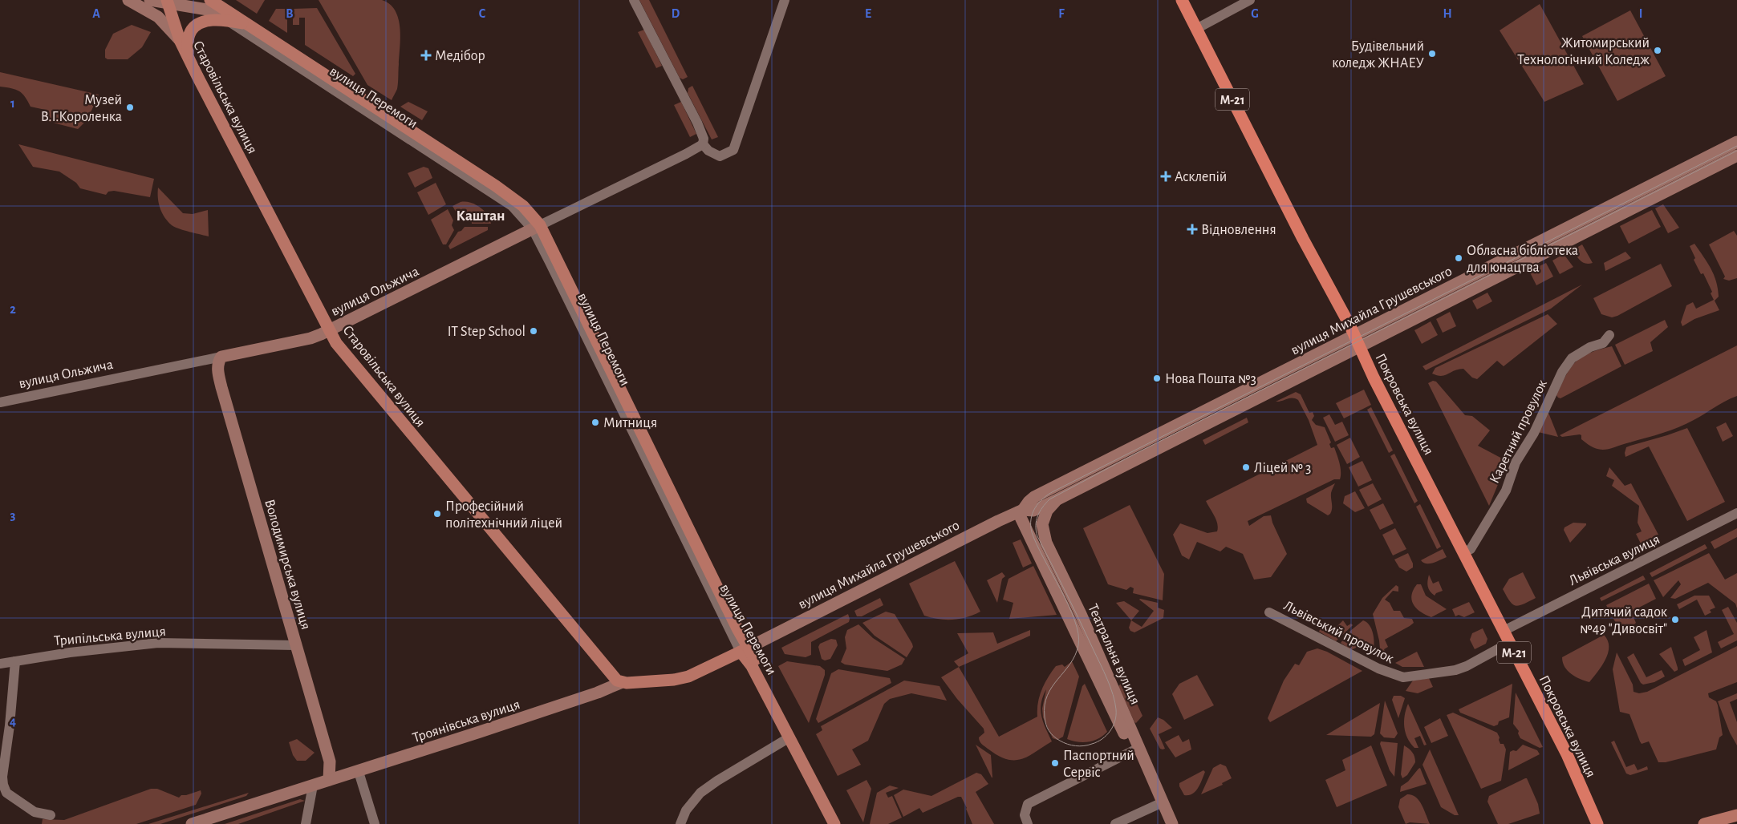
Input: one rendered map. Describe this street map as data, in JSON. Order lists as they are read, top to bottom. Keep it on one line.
{"streets":{"highway":["М-21","Покровська вулиця"],"main road":["Старовільська вулиця","вулиця Перемоги","Троянівська вулиця"],"street":["вулиця Ольжича","вулиця Михайла Грушевського","Каретний провулок","Львівська вулиця","Володимирська вулиця","Львівський провулок","Трипільська вулиця","Театральна вулиця"]},"crossings":[["Старовільська вулиця","вулиця Ольжича"],["Старовільська вулиця","Троянівська вулиця"],["вулиця Перемоги","вулиця Ольжича"],["вулиця Перемоги","вулиця Михайла Грушевського"],["вулиця Перемоги","Троянівська вулиця"],["вулиця Ольжича","Володимирська вулиця"],["вулиця Михайла Грушевського","Покровська вулиця"],["вулиця Михайла Грушевського","Театральна вулиця"],["вулиця Михайла Грушевського","Троянівська вулиця"],["Покровська вулиця","Каретний провулок"],["Покровська вулиця","Львівська вулиця"],["Покровська вулиця","Львівський провулок"],["Володимирська вулиця","Трипільська вулиця"],["Володимирська вулиця","Троянівська вулиця"]],"districts":["Каштан"],"places":{"other":["Житомирський Технологічний Коледж","Будівельний коледж ЖНАЕУ","Музей В.Г.Короленка","Обласна бібліотека для юнацтва","IT Step School","Нова Пошта №3","Митниця","Ліцей № 3","Професійний політехнічний ліцей","Дитячий садок №49 \"Дивосвіт\"","Паспортний Сервіс"],"health":["Медібор","Асклепій","Відновлення"]},"grid":{"columns":["A","B","C","D","E","F","G","H","I"],"rows":["1","2","3","4"]}}
